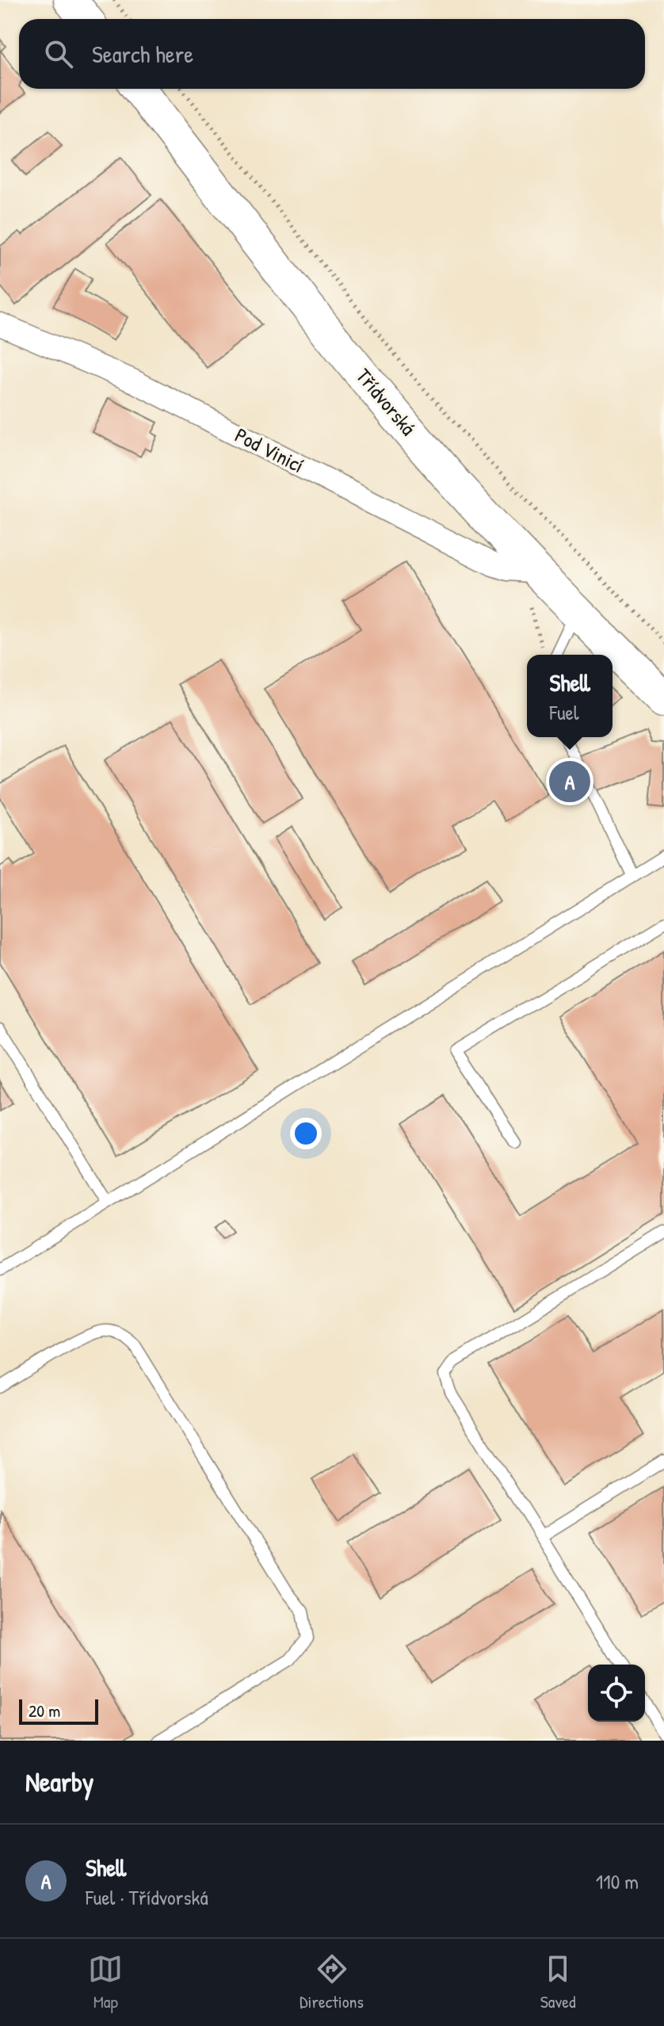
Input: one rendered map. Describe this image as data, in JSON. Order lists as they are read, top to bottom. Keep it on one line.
{"streets":{"main road":["Třídvorská"],"street":["Pod Vinicí"]},"crossings":[["Třídvorská","Pod Vinicí"]],"scale_bar":"20 m","page":{"search":"Search here","popup":["Shell","Fuel"],"pins":"A","scale":"20 m","heading":"Nearby","list":[{"mark":"A","name":"Shell","note":"Fuel · Třídvorská","value":"110 m"}],"nav":["Map","Directions","Saved"]}}
